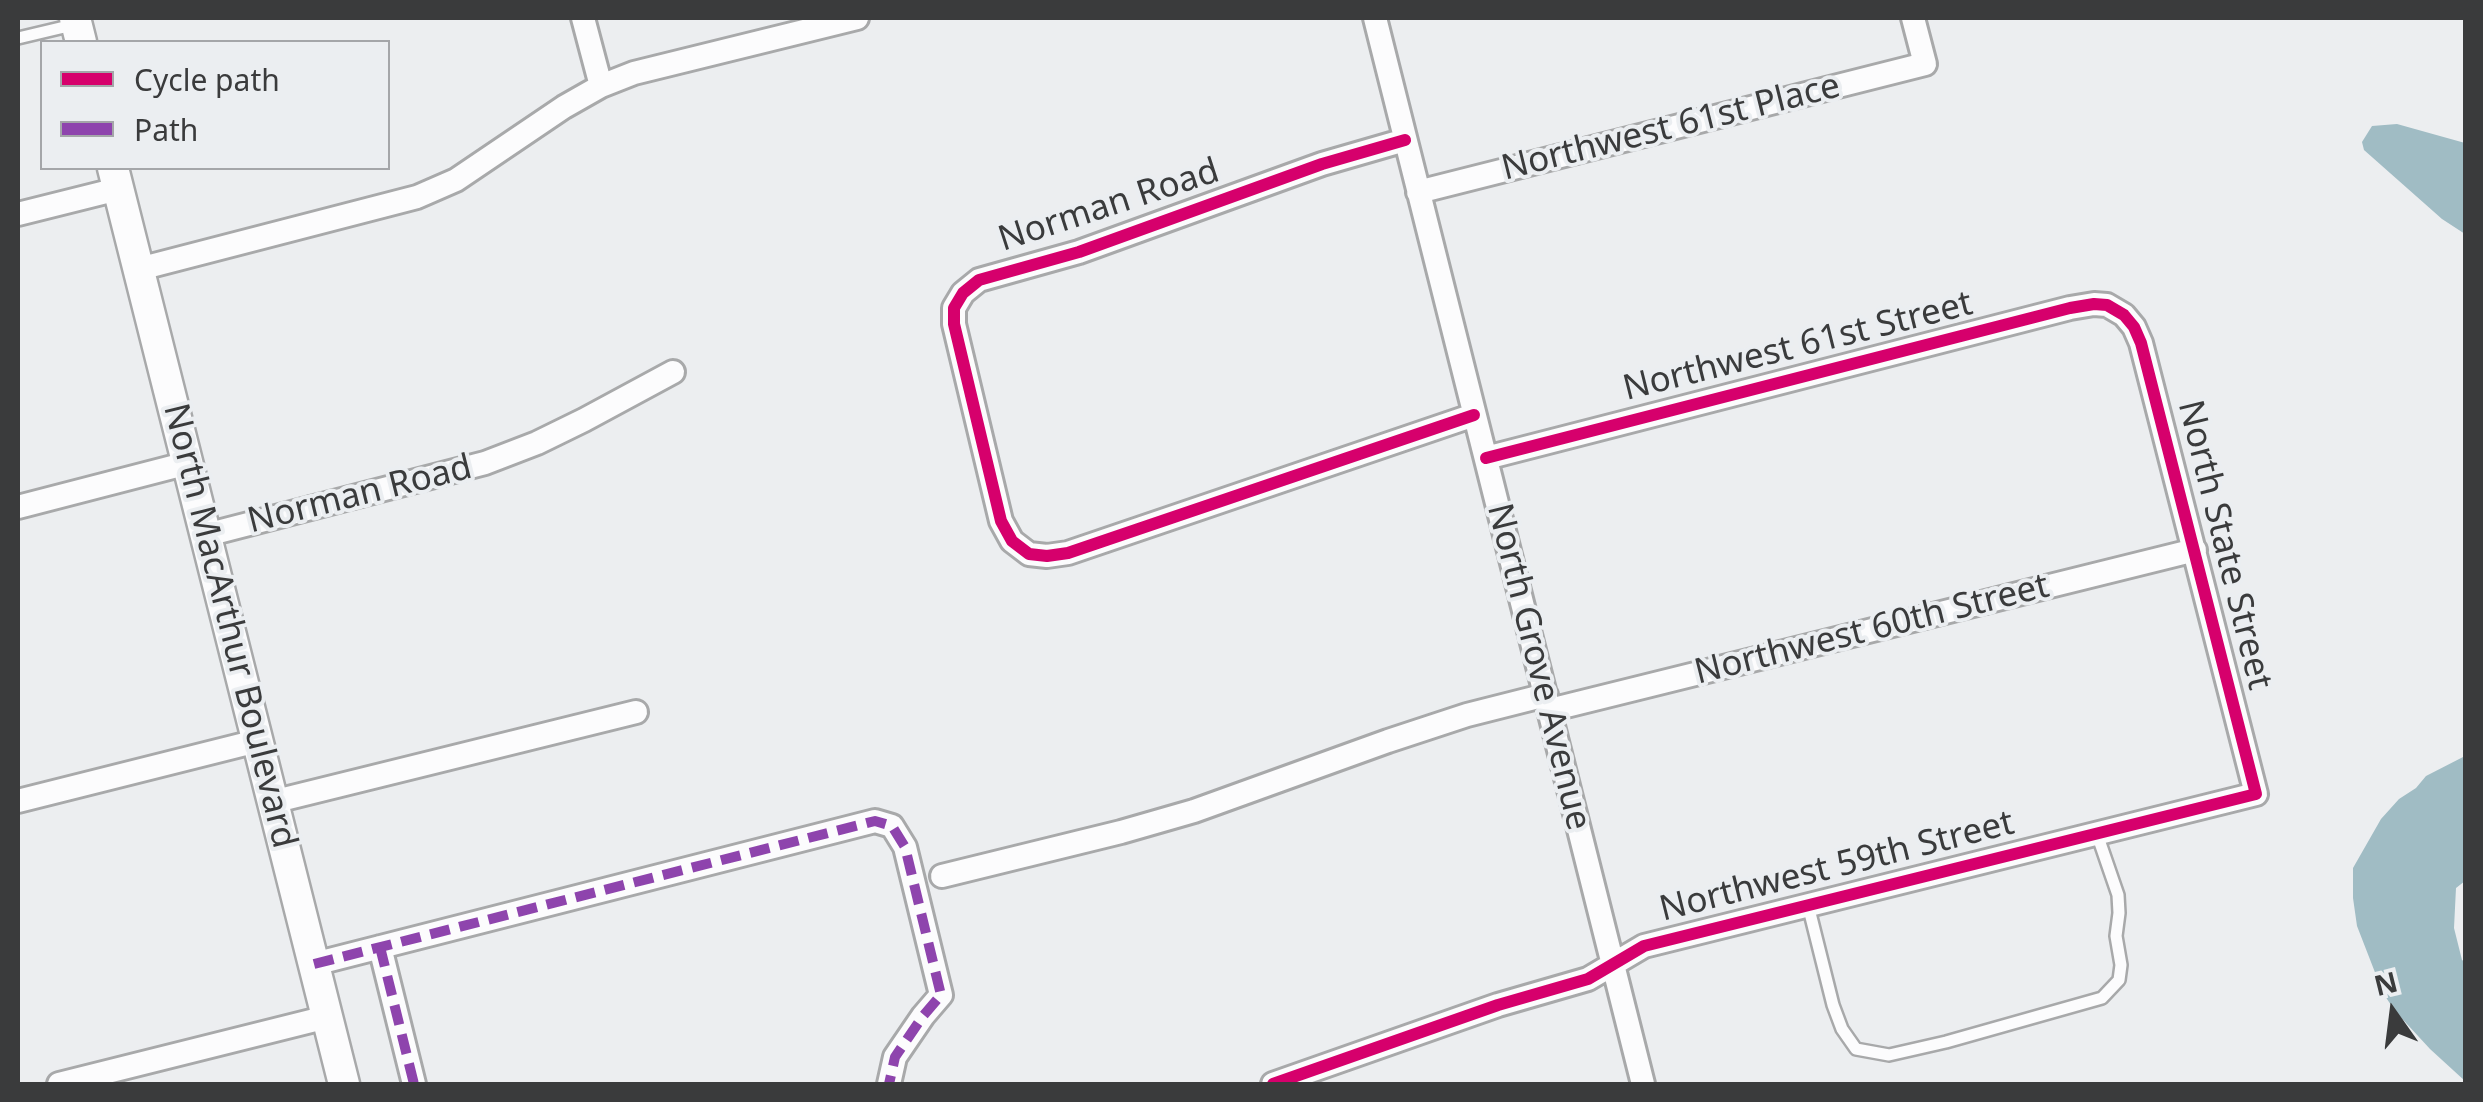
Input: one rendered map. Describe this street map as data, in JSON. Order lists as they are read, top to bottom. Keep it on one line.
{"streets":{"main road":["North MacArthur Boulevard"],"street":["Northwest 61st Place","Norman Road","Northwest 61st Street","North State Street","Northwest 60th Street","North Grove Avenue","Northwest 59th Street"]},"crossings":[["Northwest 61st Place","North Grove Avenue"],["Norman Road","North MacArthur Boulevard"],["Norman Road","North Grove Avenue"],["Northwest 61st Street","North State Street"],["Northwest 61st Street","North Grove Avenue"],["North State Street","Northwest 60th Street"],["North State Street","Northwest 59th Street"],["Northwest 60th Street","North Grove Avenue"],["North Grove Avenue","Northwest 59th Street"]],"legend":["Cycle path","Path"],"north":"top"}
